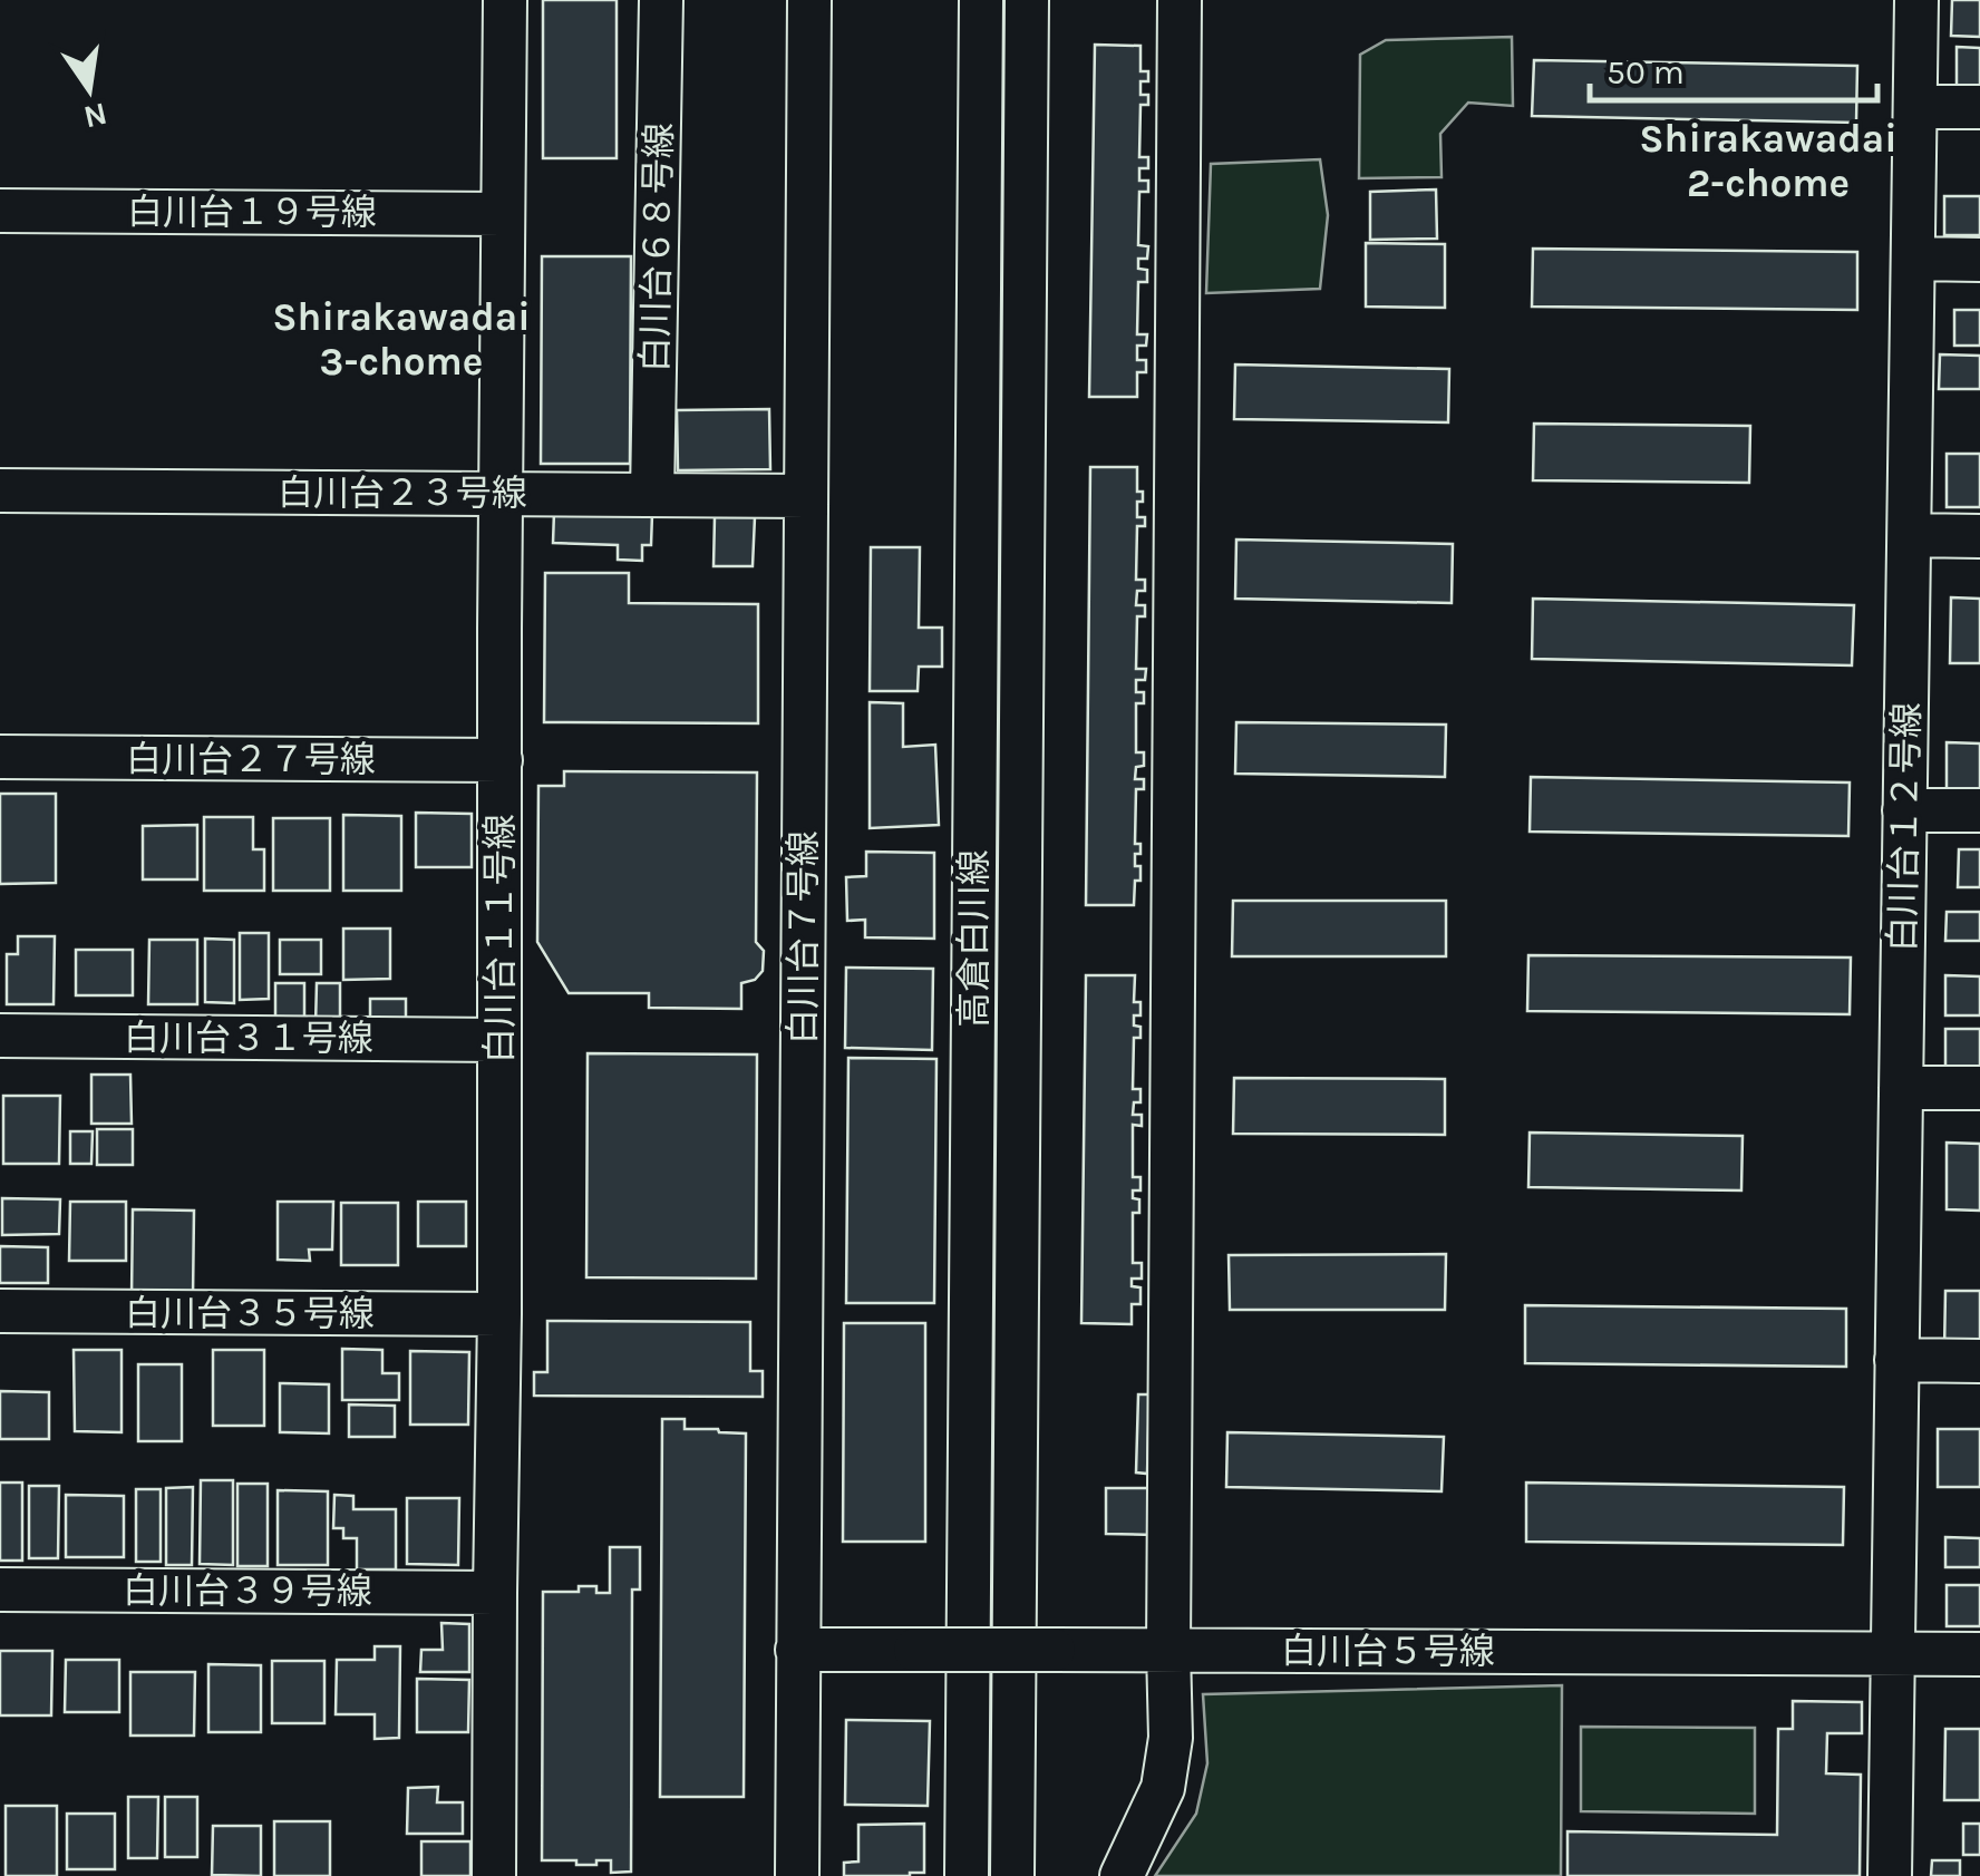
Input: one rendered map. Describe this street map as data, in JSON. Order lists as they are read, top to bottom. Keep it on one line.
{"streets":{"street":["白川台１９号線","白川台６８号線","白川台２３号線","白川台２７号線","白川台１２号線","白川台７号線","白川台１１号線","高倉白川線","白川台３１号線","白川台３５号線","白川台３９号線","白川台５号線"]},"crossings":[["白川台１９号線","白川台１１号線"],["白川台６８号線","白川台２３号線"],["白川台２３号線","白川台７号線"],["白川台２３号線","白川台１１号線"],["白川台２７号線","白川台１１号線"],["白川台１２号線","白川台５号線"],["白川台７号線","白川台５号線"],["白川台１１号線","白川台３１号線"],["白川台１１号線","白川台３５号線"],["白川台１１号線","白川台３９号線"]],"districts":["Shirakawadai 2-chome","Shirakawadai 3-chome"],"scale_bar":"50 m","north":"bottom"}
